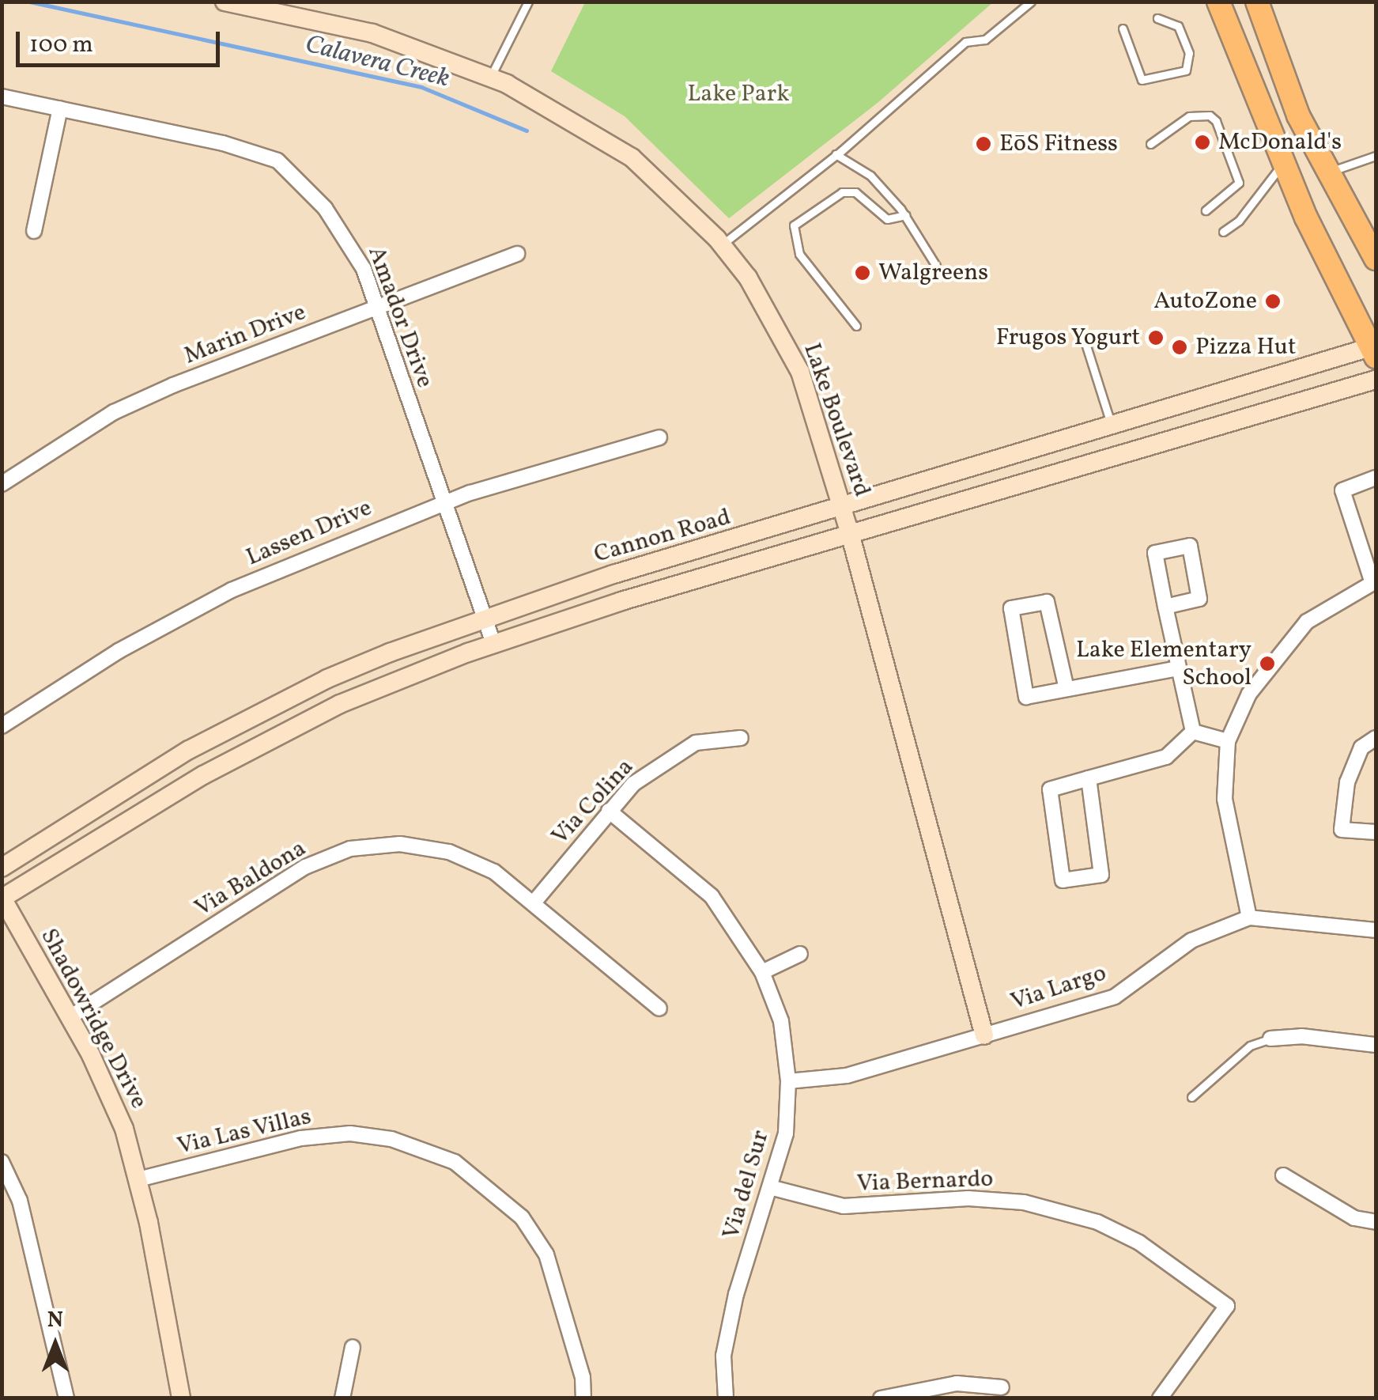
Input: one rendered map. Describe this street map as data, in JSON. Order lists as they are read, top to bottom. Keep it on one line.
{"streets":{"main road":["Lake Boulevard","Cannon Road","Shadowridge Drive"],"street":["Amador Drive","Marin Drive","Lassen Drive","Via Colina","Via Baldona","Via Largo","Via Las Villas","Via Bernardo","Via del Sur"]},"crossings":[["Amador Drive","Marin Drive"],["Amador Drive","Lassen Drive"],["Amador Drive","Cannon Road"],["Lake Boulevard","Cannon Road"],["Lake Boulevard","Via Largo"],["Via Colina","Via Baldona"],["Via Colina","Via del Sur"],["Via Baldona","Shadowridge Drive"],["Via Largo","Via del Sur"],["Shadowridge Drive","Via Las Villas"],["Via Bernardo","Via del Sur"]],"water":["Calavera Creek"],"parks":["Lake Park"],"places":["McDonald's","EōS Fitness","Walgreens","AutoZone","Frugos Yogurt","Pizza Hut","Lake Elementary School"],"scale_bar":"100 m","north":"top"}
